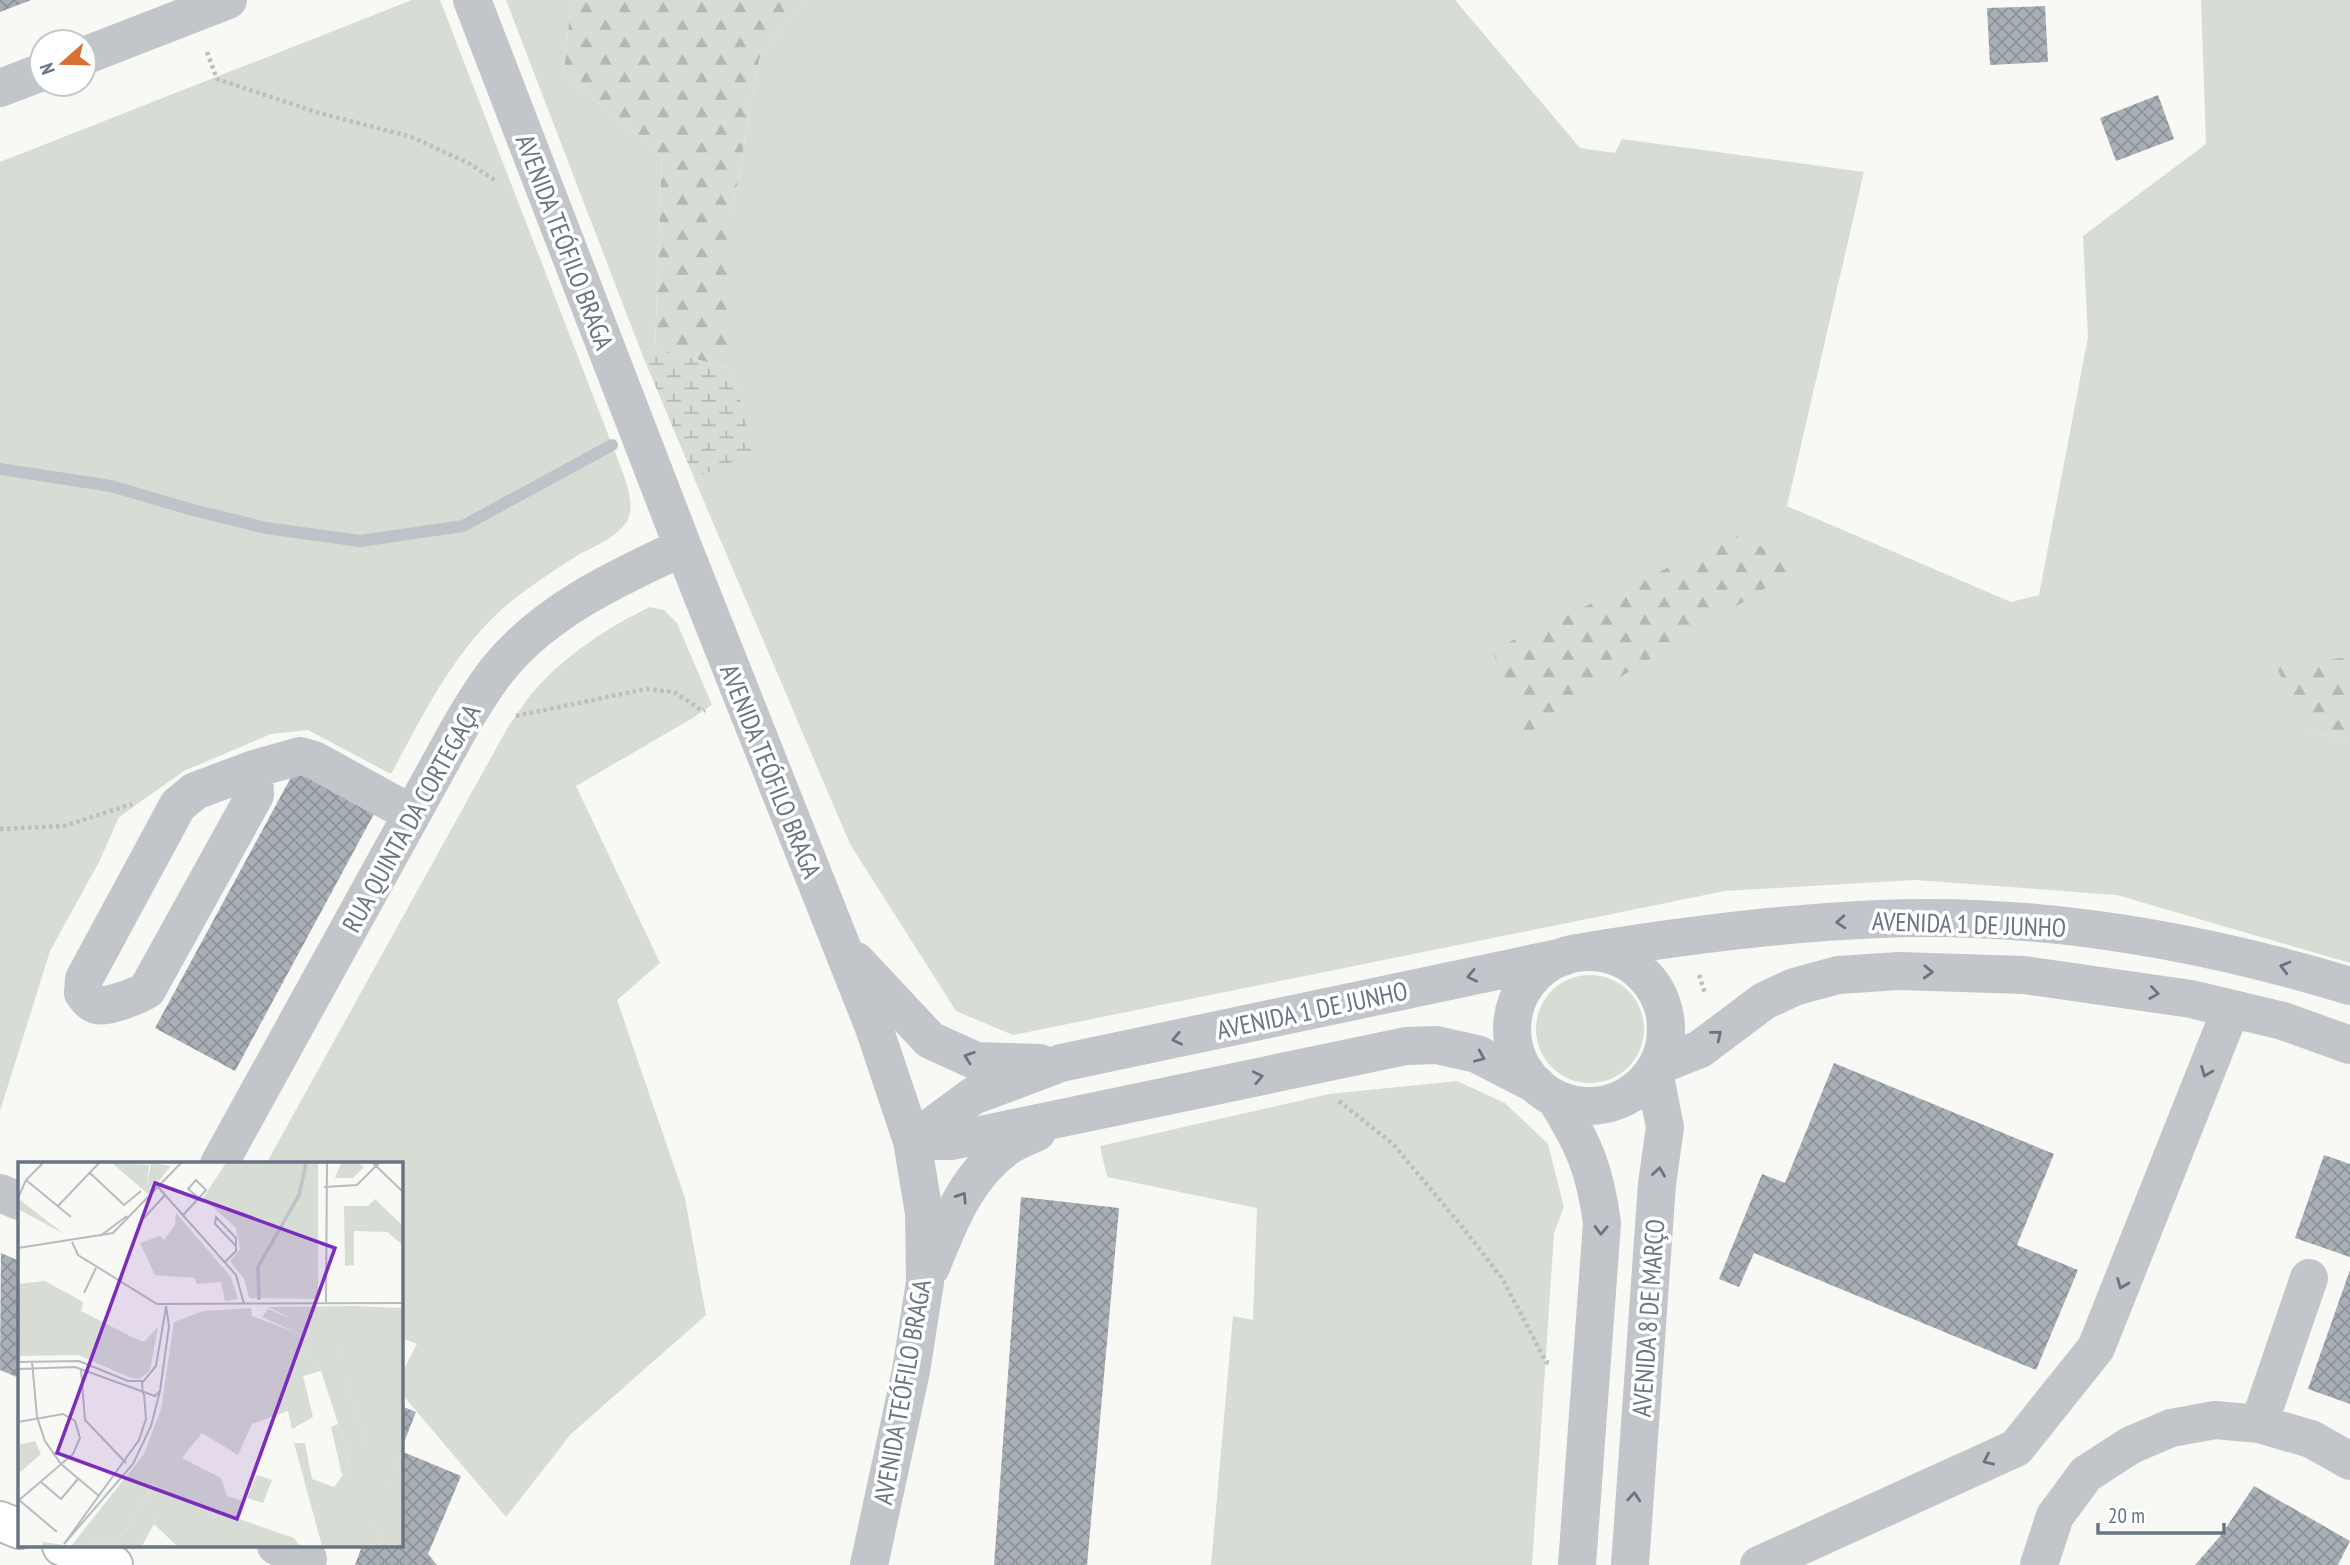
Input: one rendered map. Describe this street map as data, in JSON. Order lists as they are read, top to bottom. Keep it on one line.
{"streets":{"street":["AVENIDA TEÓFILO BRAGA","RUA QUINTA DA CORTEGAÇA","AVENIDA 1 DE JUNHO","AVENIDA 8 DE MARÇO"]},"crossings":[["AVENIDA TEÓFILO BRAGA","RUA QUINTA DA CORTEGAÇA"],["AVENIDA TEÓFILO BRAGA","AVENIDA 1 DE JUNHO"],["AVENIDA 1 DE JUNHO","AVENIDA 8 DE MARÇO"]],"scale_bar":"20 m","north":"left"}
